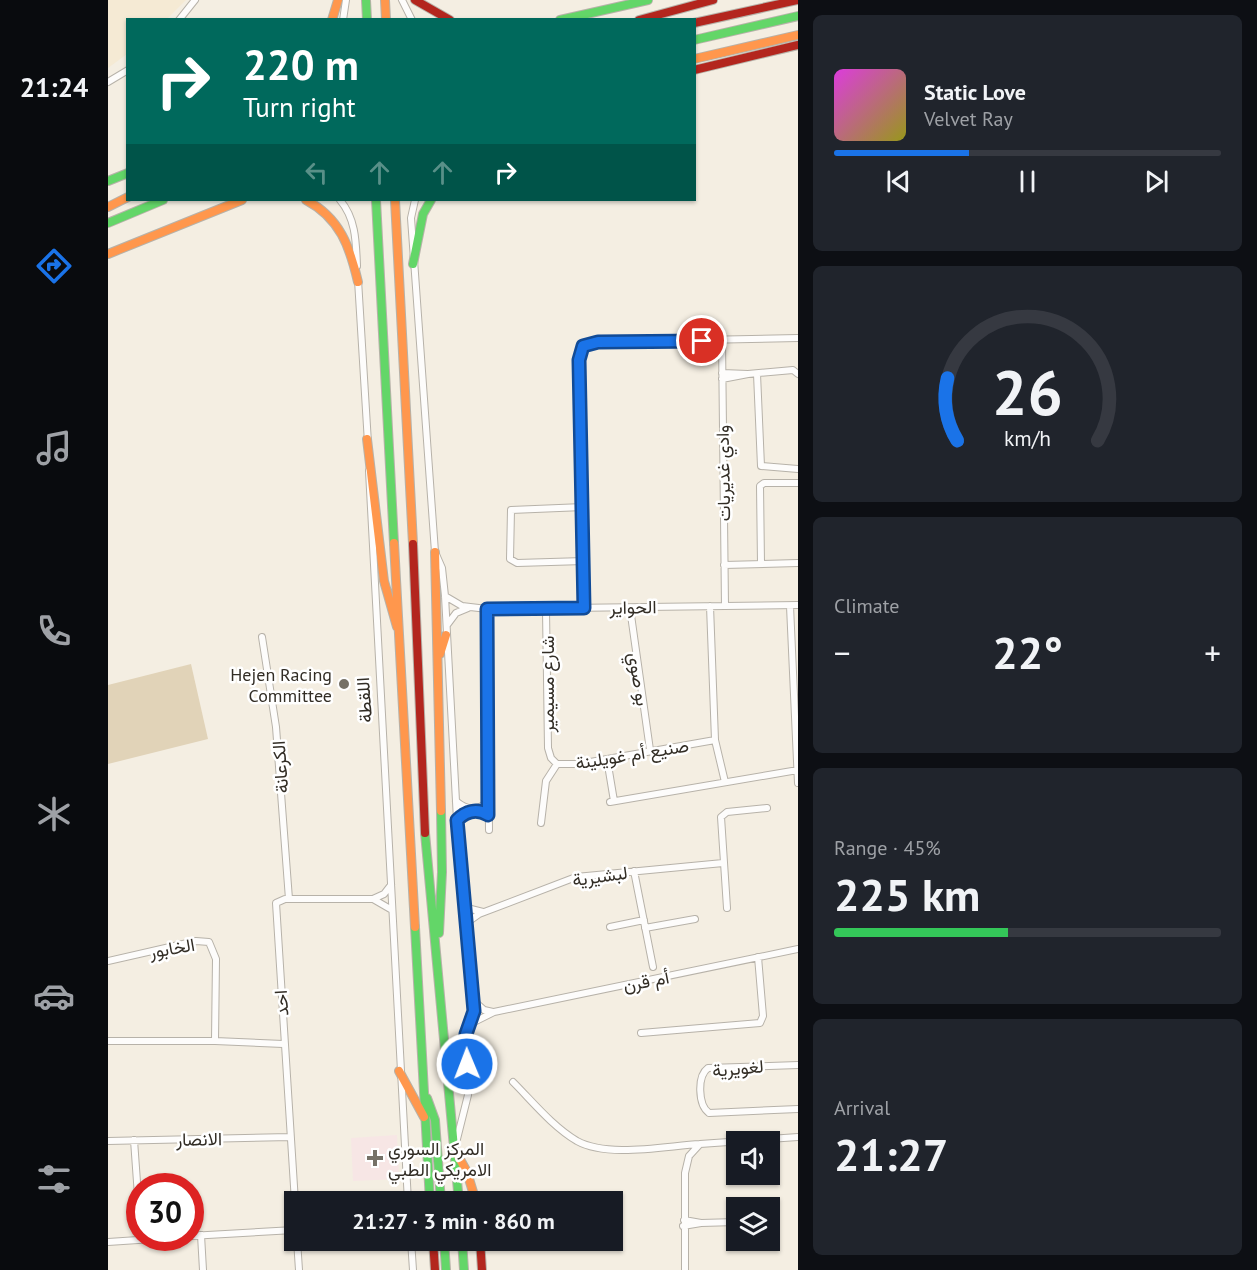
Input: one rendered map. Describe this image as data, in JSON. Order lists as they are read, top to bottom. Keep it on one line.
{"streets":{"street":["وادي غديريات","الحواير","بو صوي","شارع مسيمير","اللقطة","صنيع أم غويلينة","الكرعانة","لبشيرية","الخابور","أم قرن","احد","لغويرية","الانصار"]},"crossings":[["وادي غديريات","الحواير"],["الحواير","بو صوي"],["الحواير","شارع مسيمير"],["بو صوي","صنيع أم غويلينة"],["شارع مسيمير","صنيع أم غويلينة"],["الكرعانة","احد"],["احد","الانصار"]],"places":{"other":["Hejen Racing Committee"],"health":["المركز السوري الامريكي الطبي"]},"page":{"tabs":"21:24","turn":["220 m","Turn right"],"song":["Static Love","Velvet Ray"],"tile":["Climate",["Range · 45%","225 km"],["Arrival","21:27"]],"heat":["−","22°","+"],"limit":"30","trip":"21:27 · 3 min · 860 m","gauge":["26","km/h"]}}
